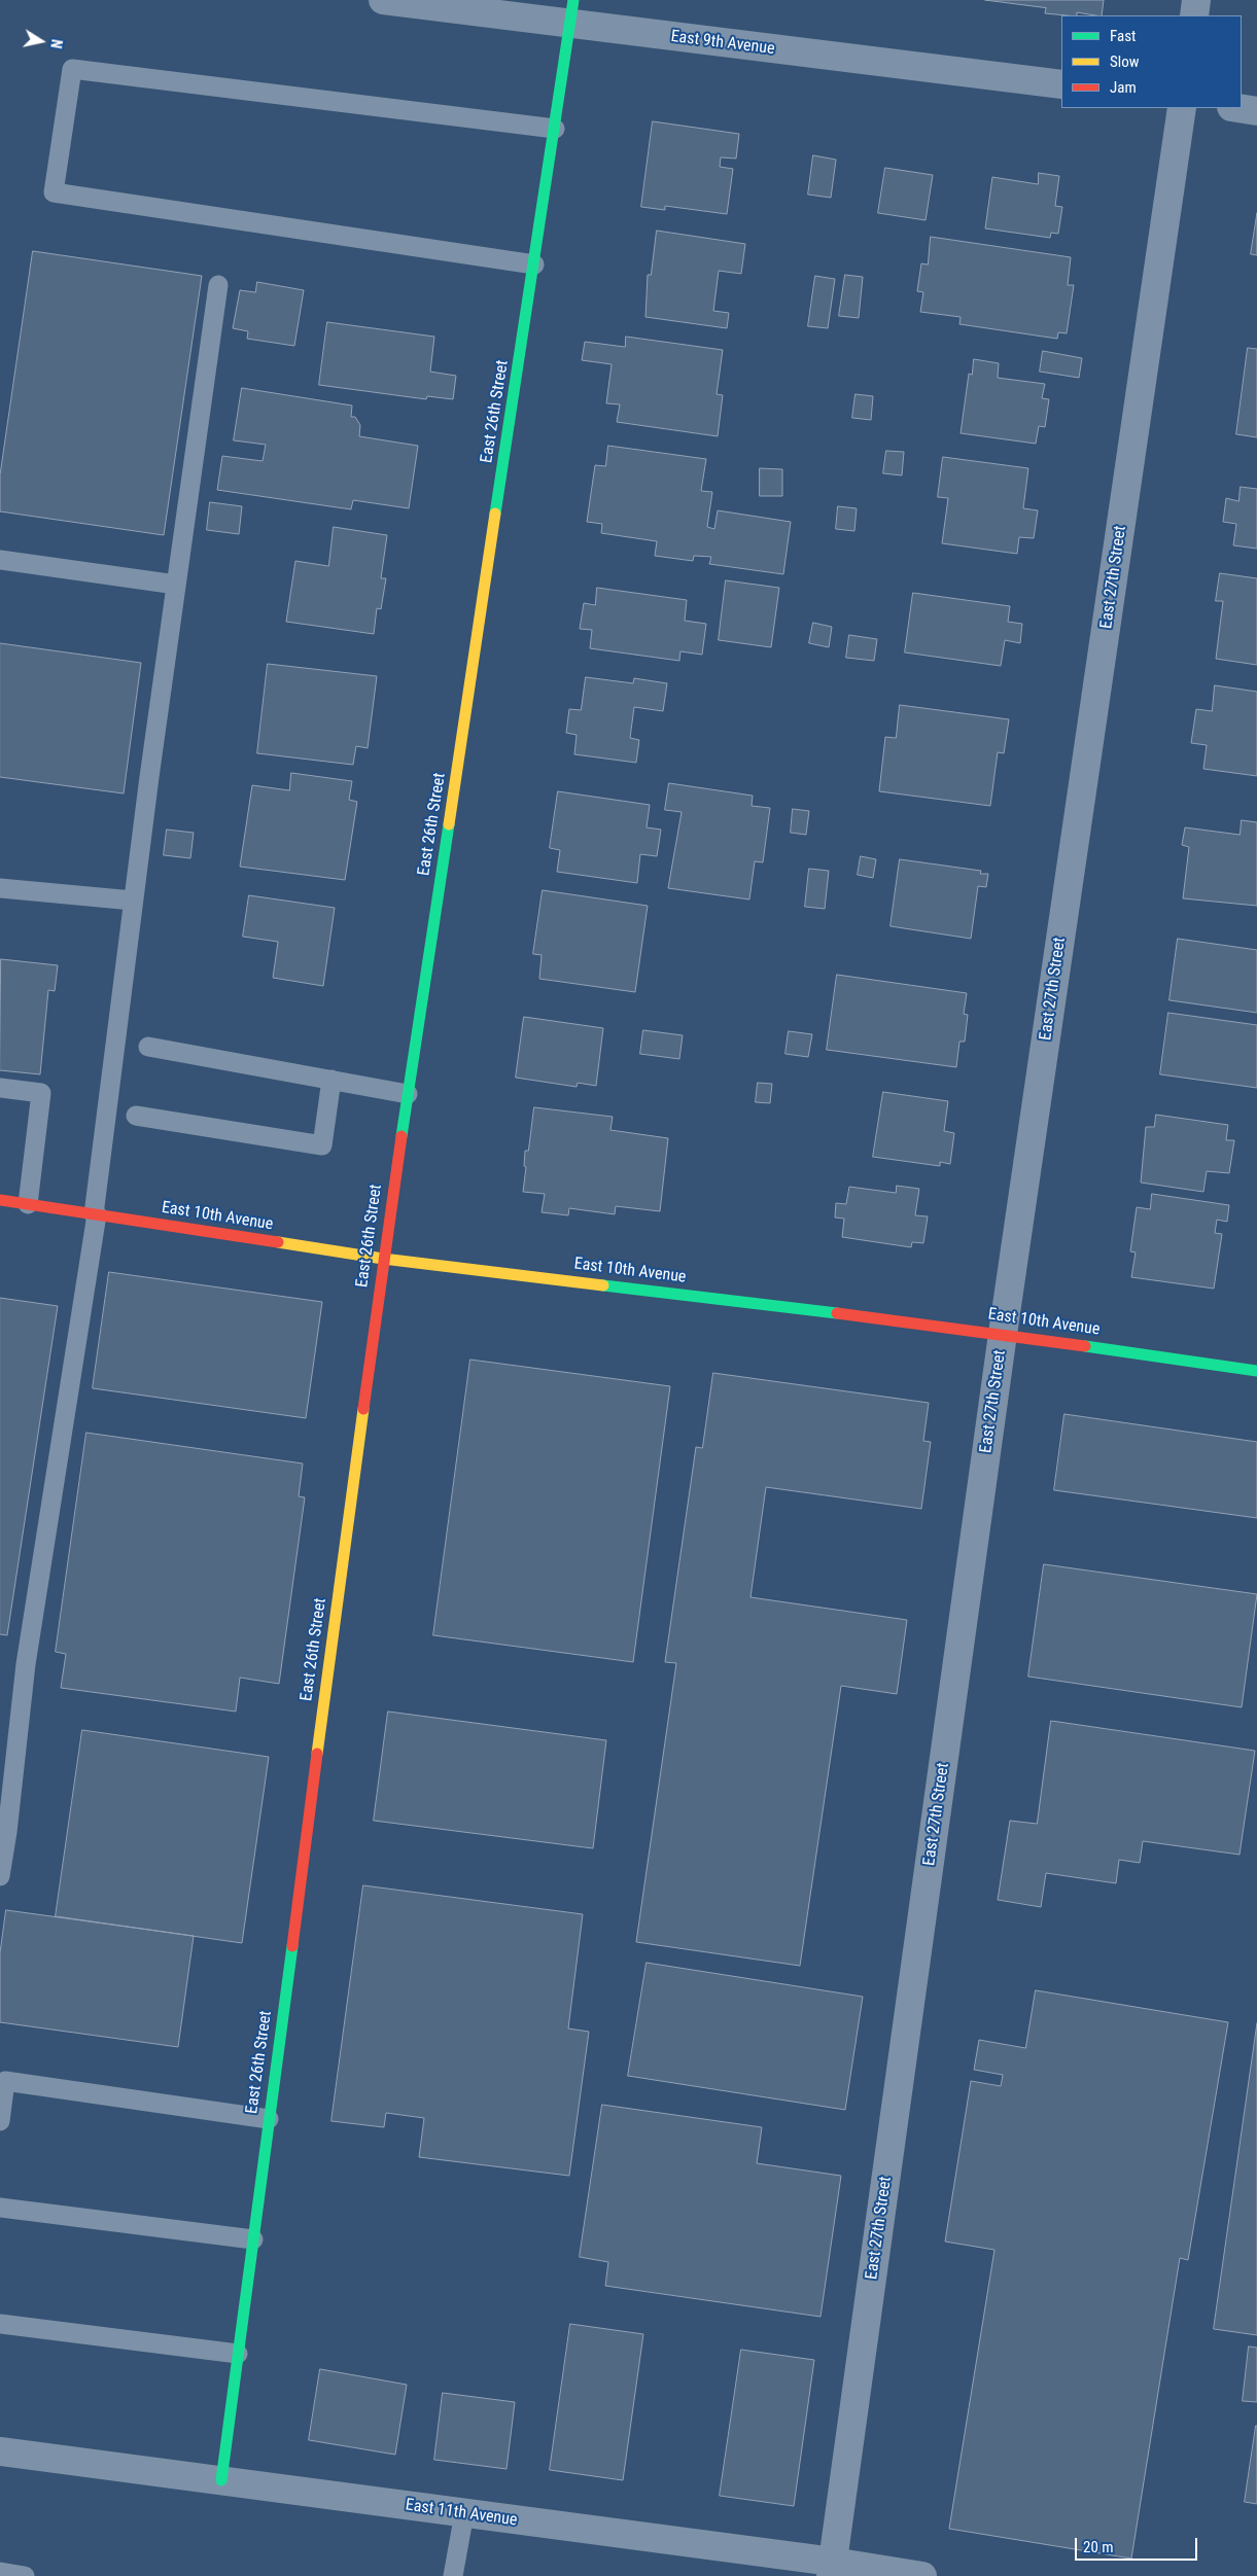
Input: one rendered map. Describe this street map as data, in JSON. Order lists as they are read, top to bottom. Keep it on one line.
{"streets":{"street":["East 9th Avenue","East 26th Street","East 27th Street","East 10th Avenue","East 11th Avenue"]},"crossings":[["East 9th Avenue","East 26th Street"],["East 26th Street","East 10th Avenue"],["East 26th Street","East 11th Avenue"],["East 27th Street","East 10th Avenue"],["East 27th Street","East 11th Avenue"]],"legend":["Fast","Slow","Jam"],"scale_bar":"20 m","north":"right"}
